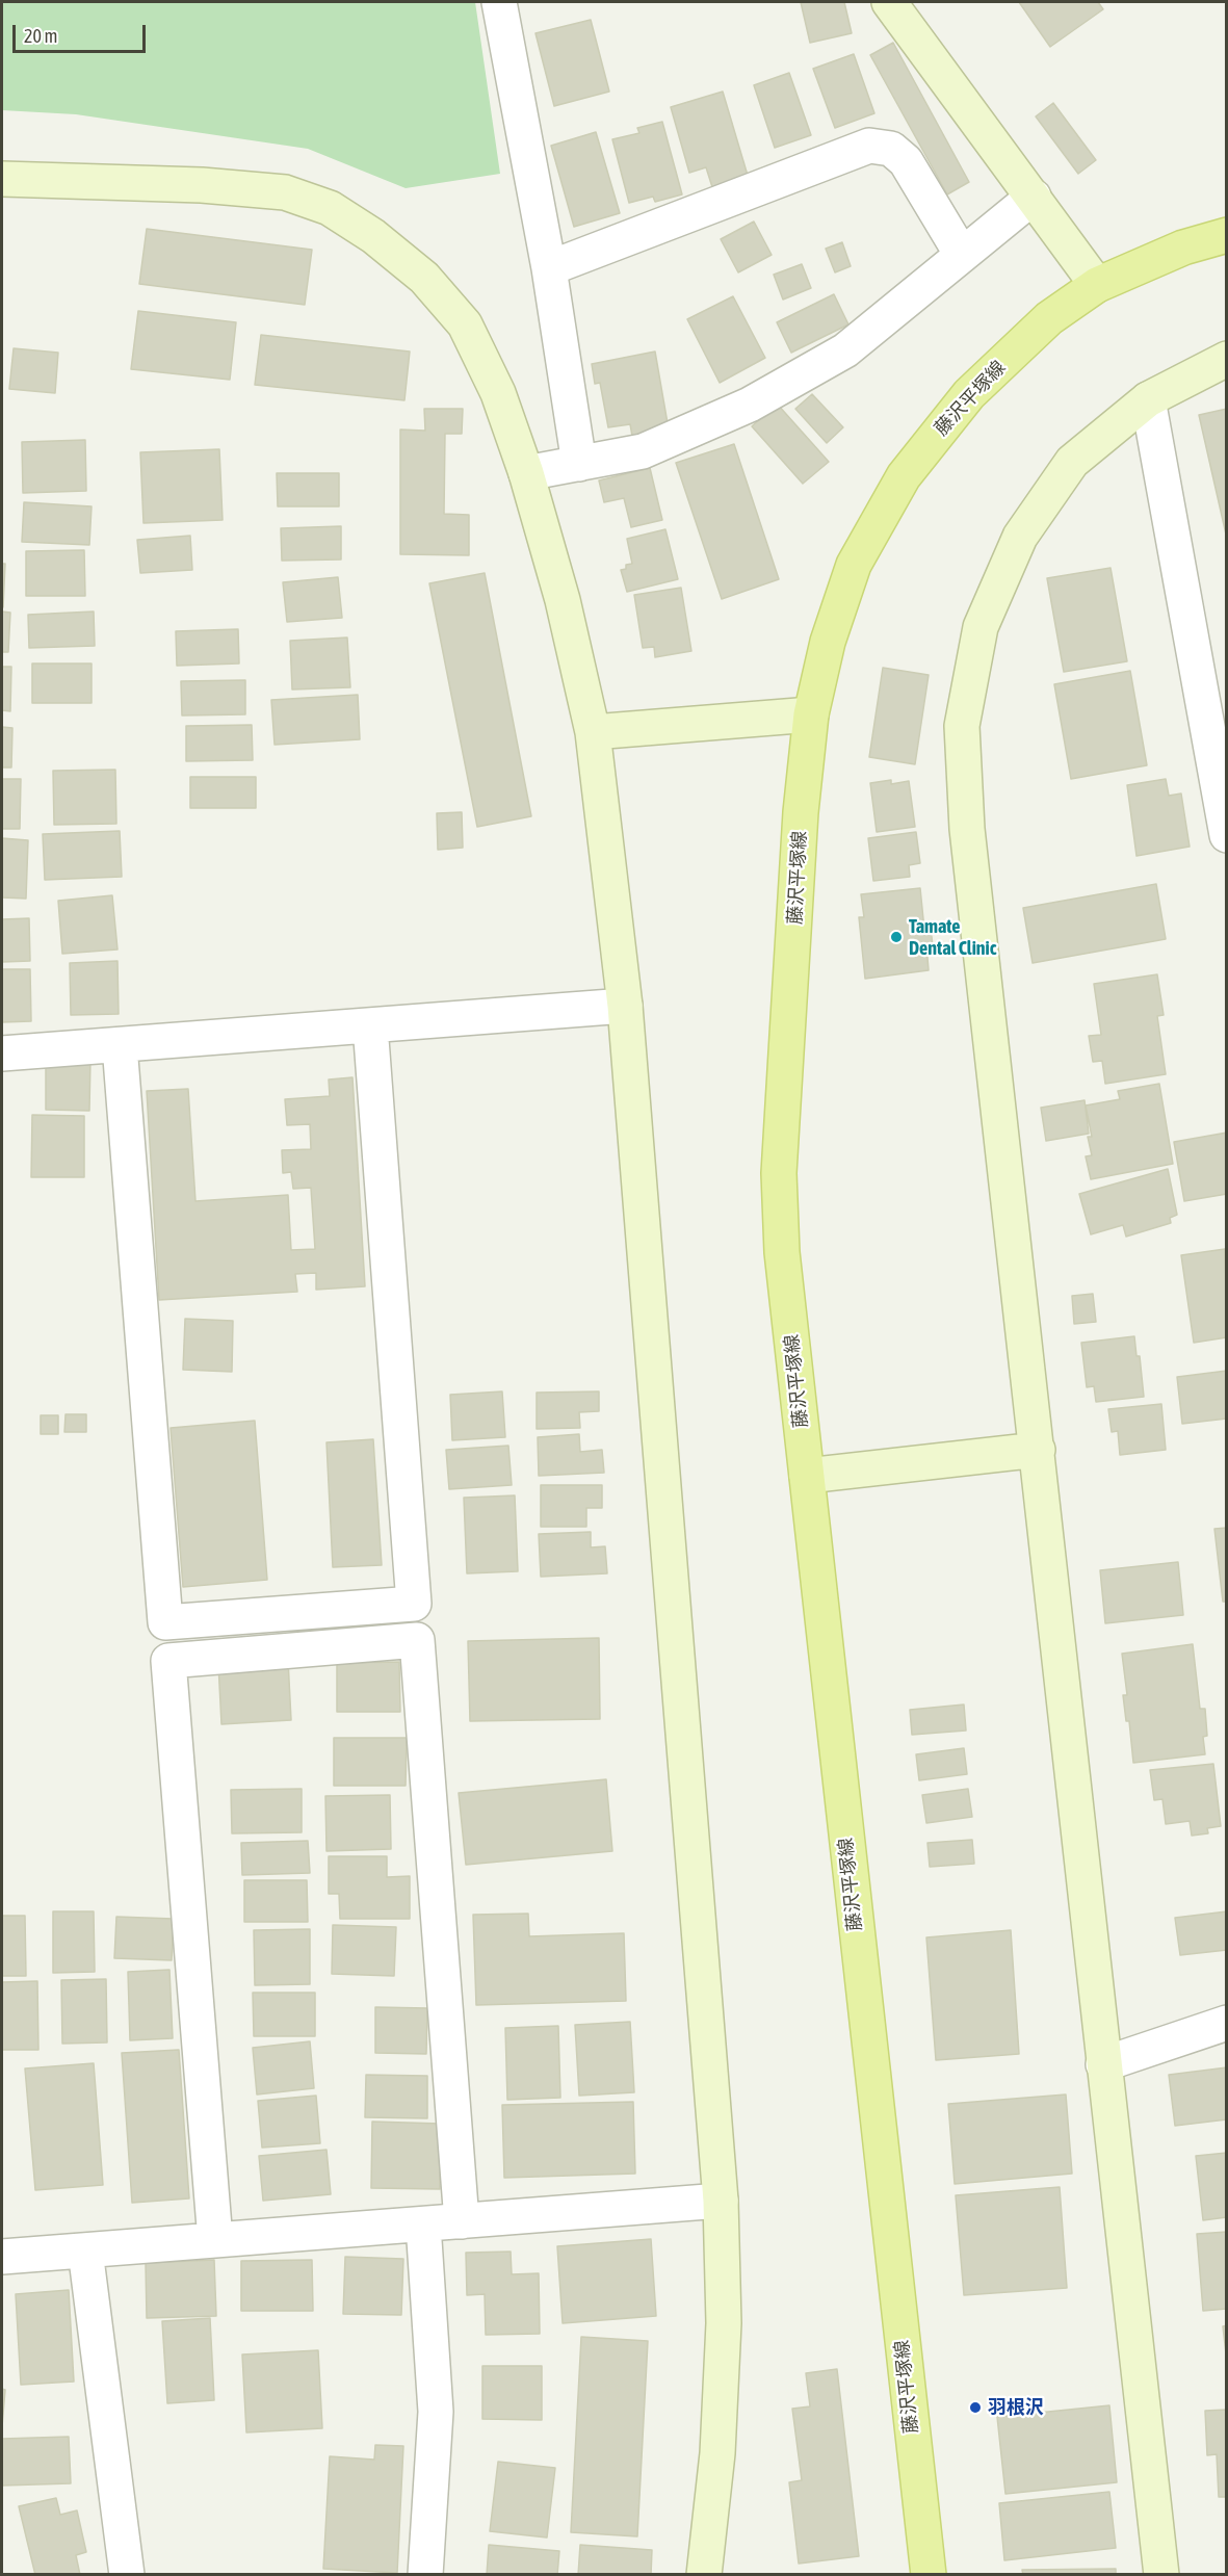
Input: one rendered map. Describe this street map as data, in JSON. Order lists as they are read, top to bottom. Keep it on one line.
{"streets":{"main road":["藤沢平塚線"]},"places":["Tamate Dental Clinic","羽根沢"],"scale_bar":"20 m"}
